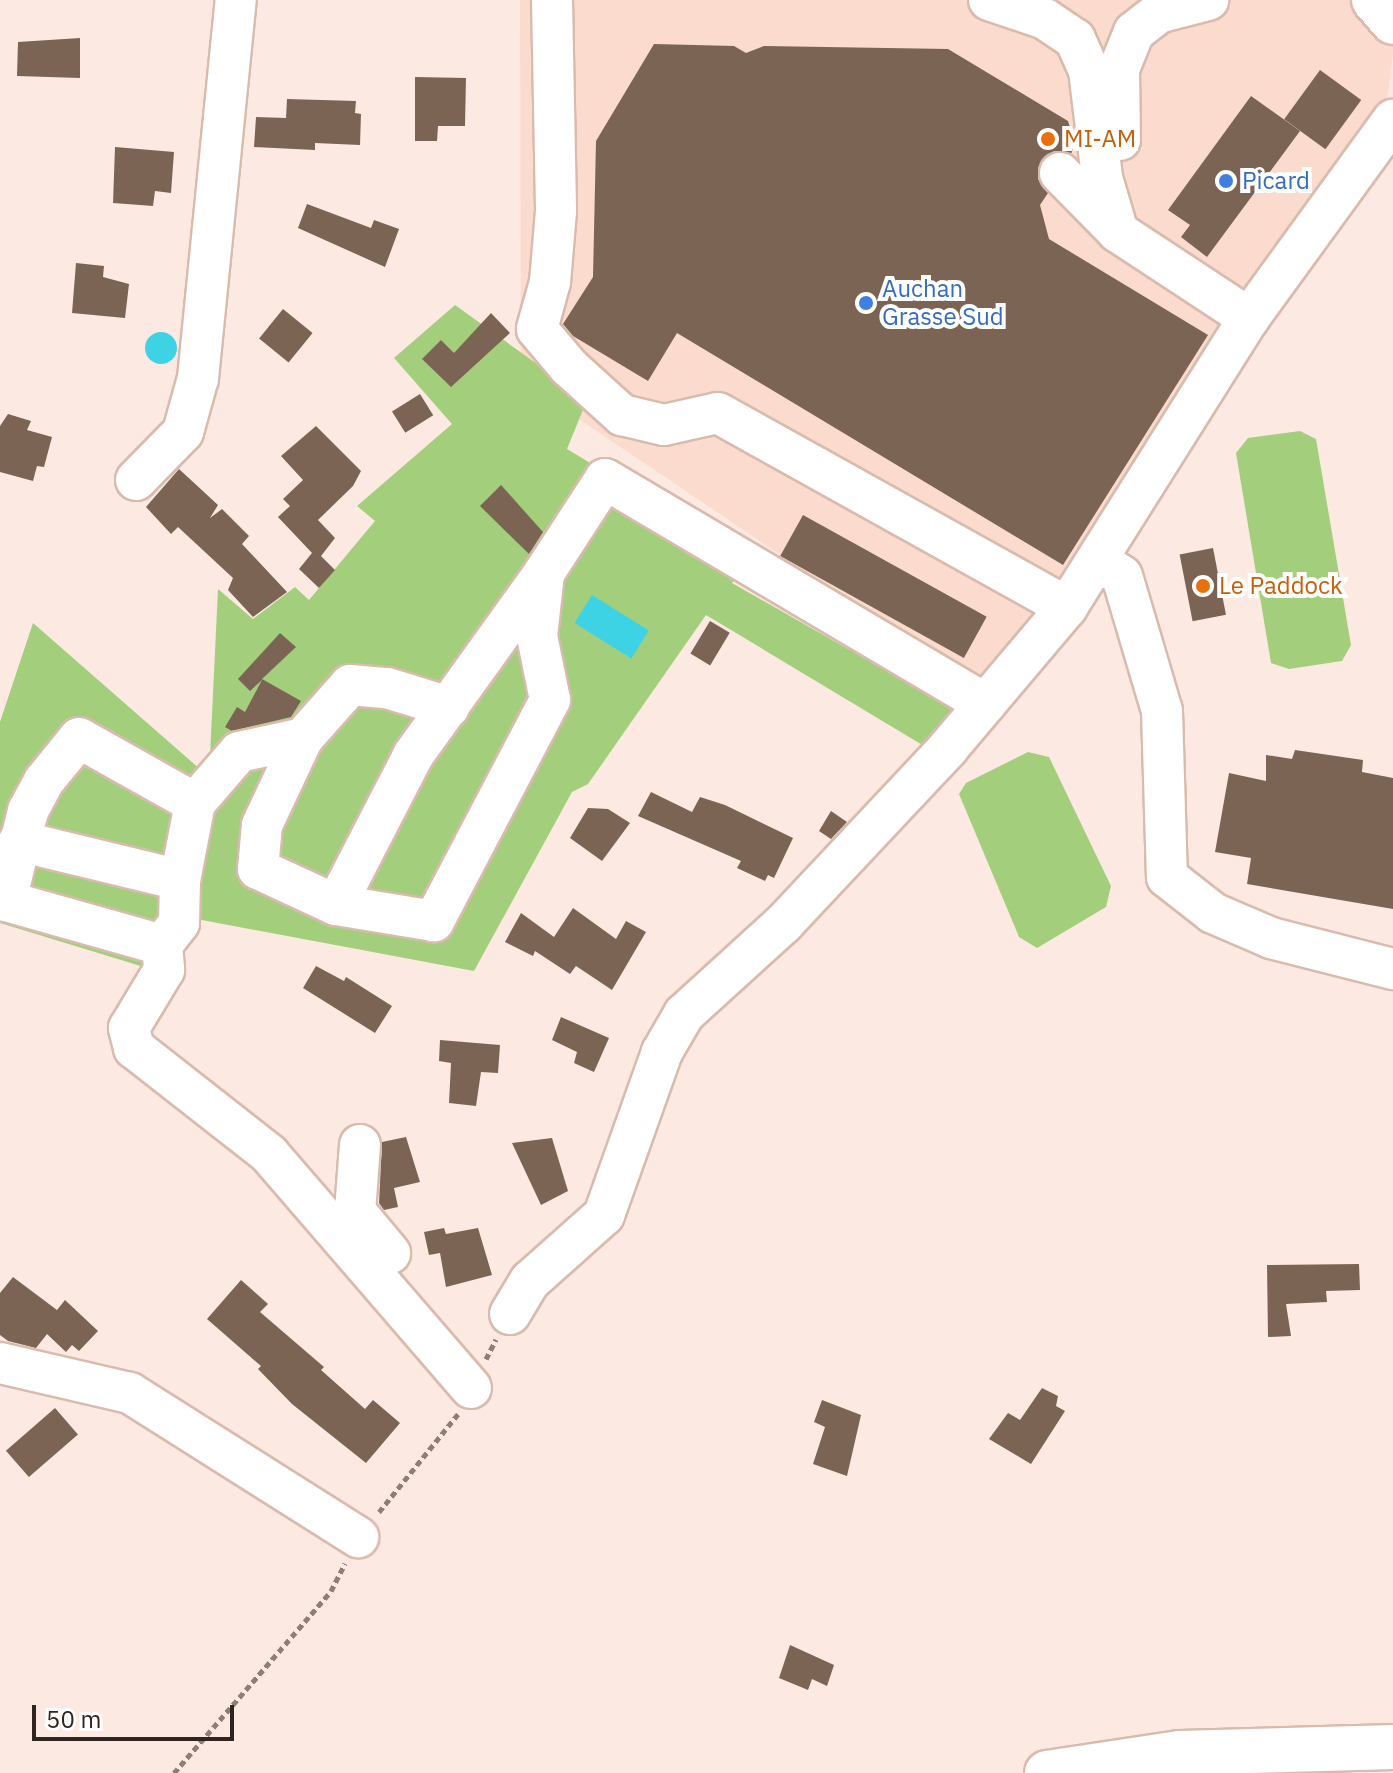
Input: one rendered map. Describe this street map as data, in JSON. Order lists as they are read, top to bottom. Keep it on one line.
{"places":["MI-AM","Picard","Auchan Grasse Sud","Le Paddock"],"scale_bar":"50 m"}
